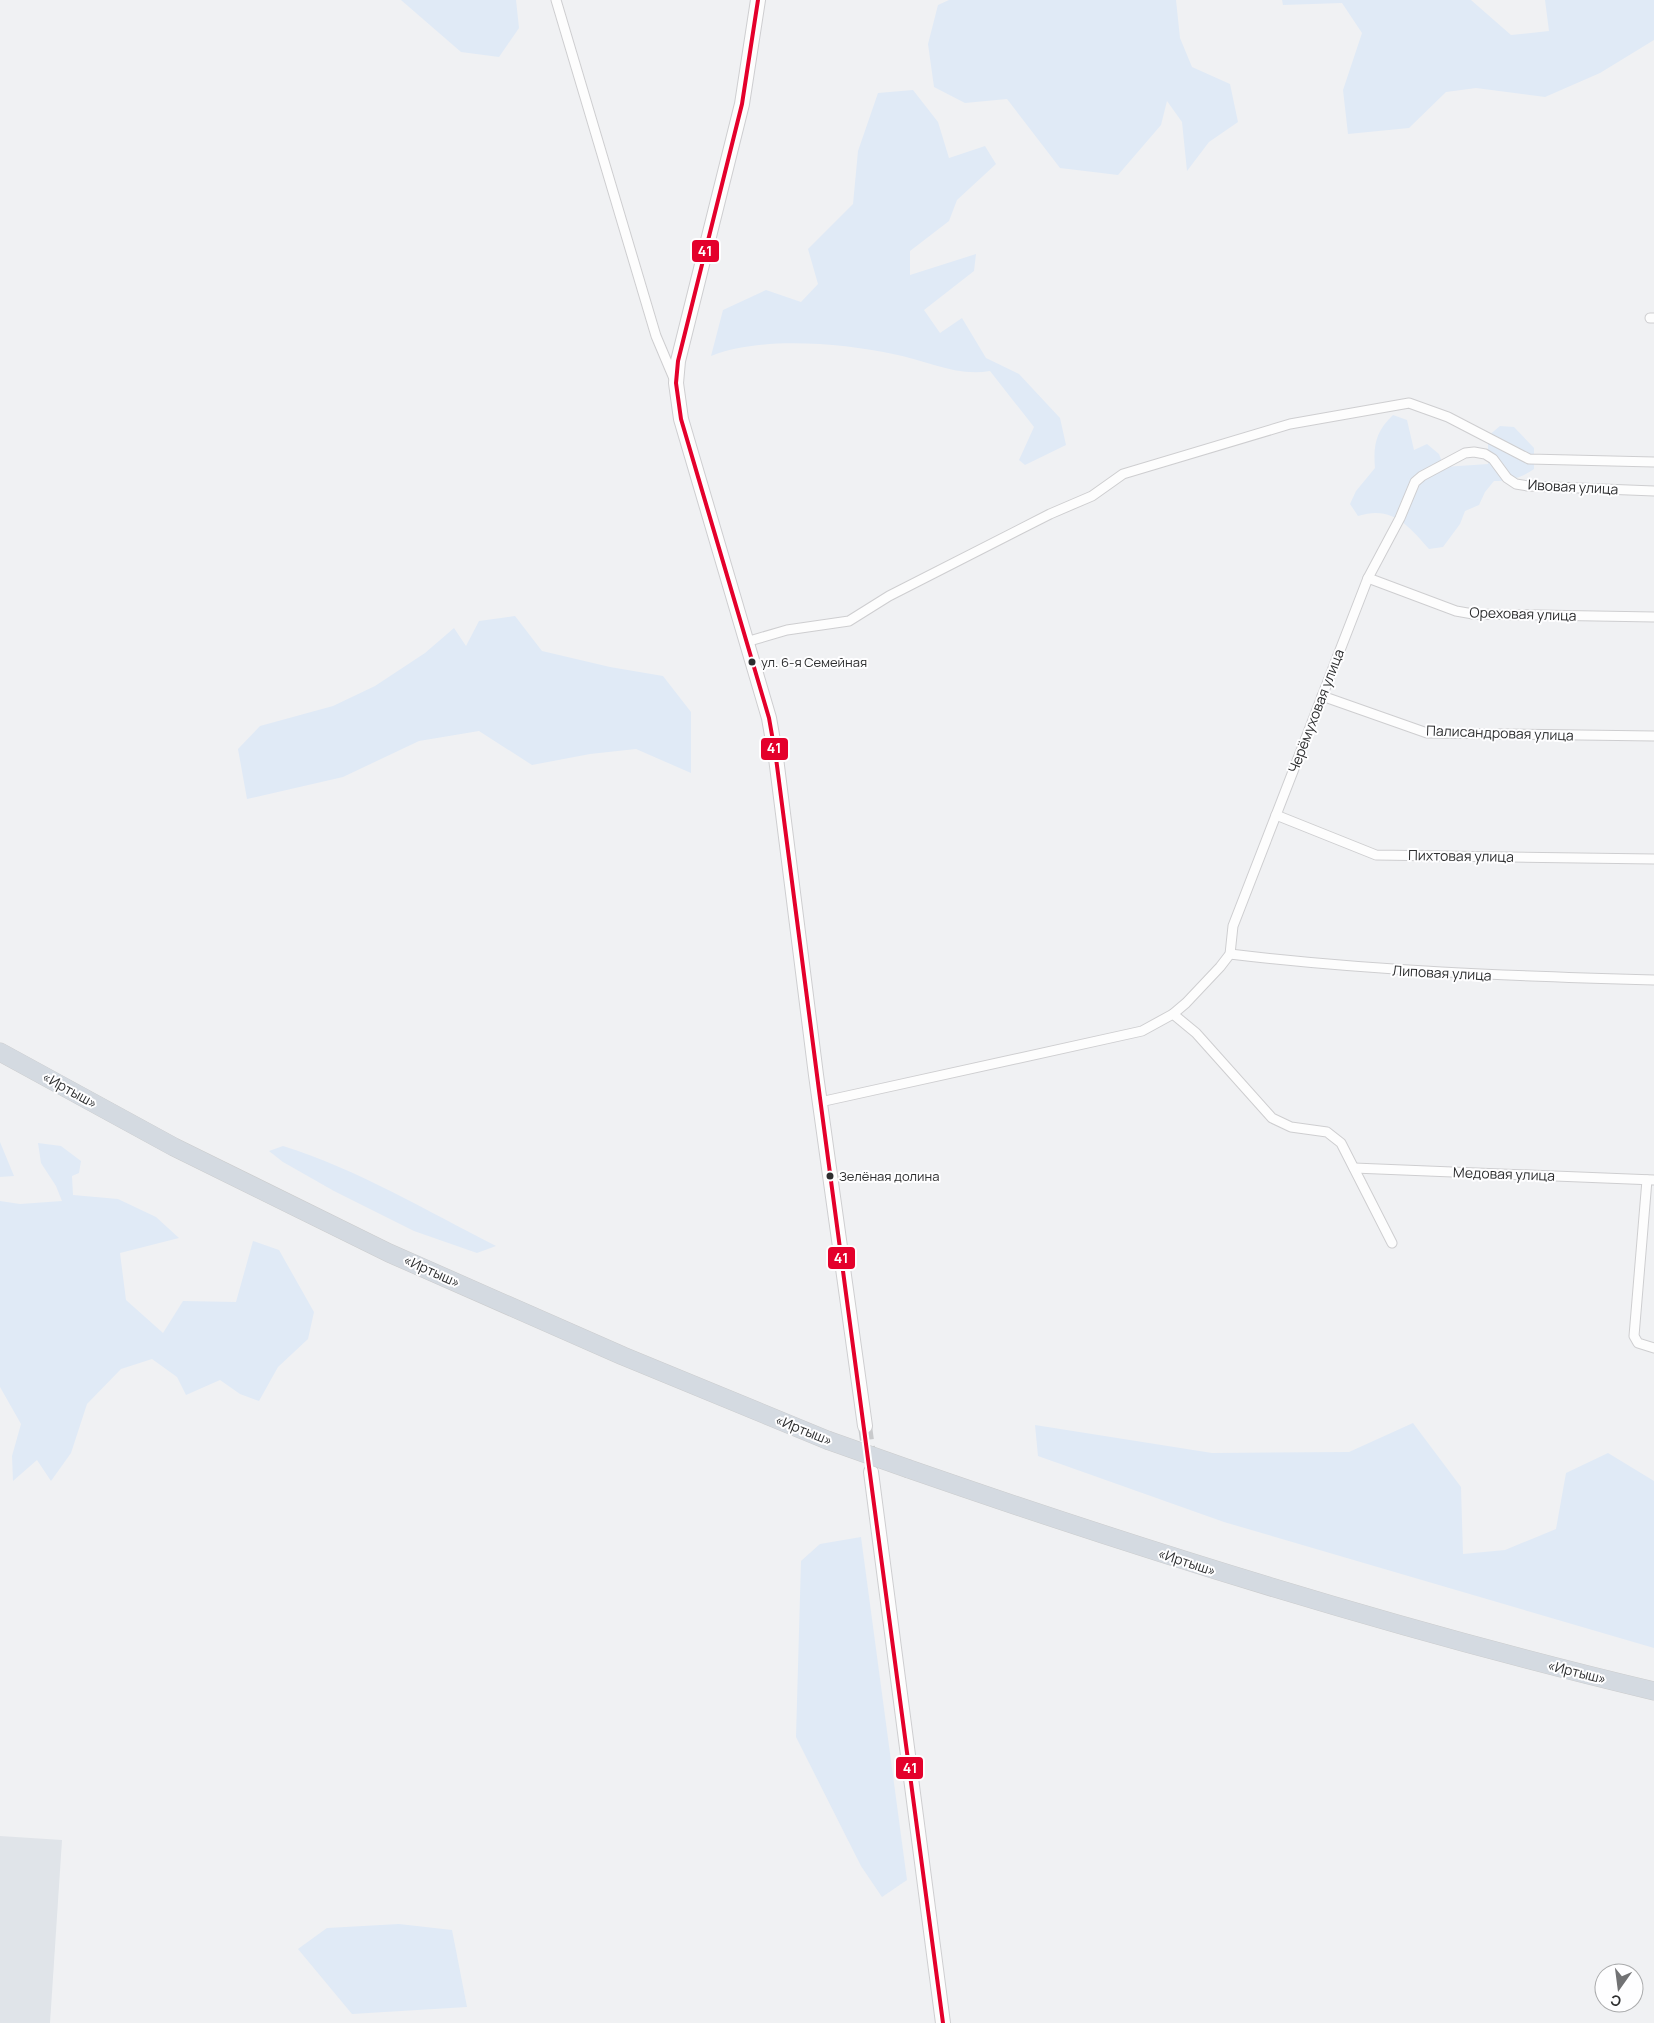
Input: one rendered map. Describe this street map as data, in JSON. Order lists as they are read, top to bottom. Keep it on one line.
{"streets":{"highway":["«Иртыш»"],"street":["Ивовая улица","Ореховая улица","Черёмуховая улица","Палисандровая улица","Пихтовая улица","Липовая улица","Медовая улица"]},"crossings":[["Ивовая улица","Черёмуховая улица"],["Ореховая улица","Черёмуховая улица"],["Черёмуховая улица","Палисандровая улица"],["Черёмуховая улица","Пихтовая улица"],["Черёмуховая улица","Липовая улица"]],"places":["ул. 6-я Семейная","Зелёная долина"],"lines":["transit line 41"],"north":"bottom"}
